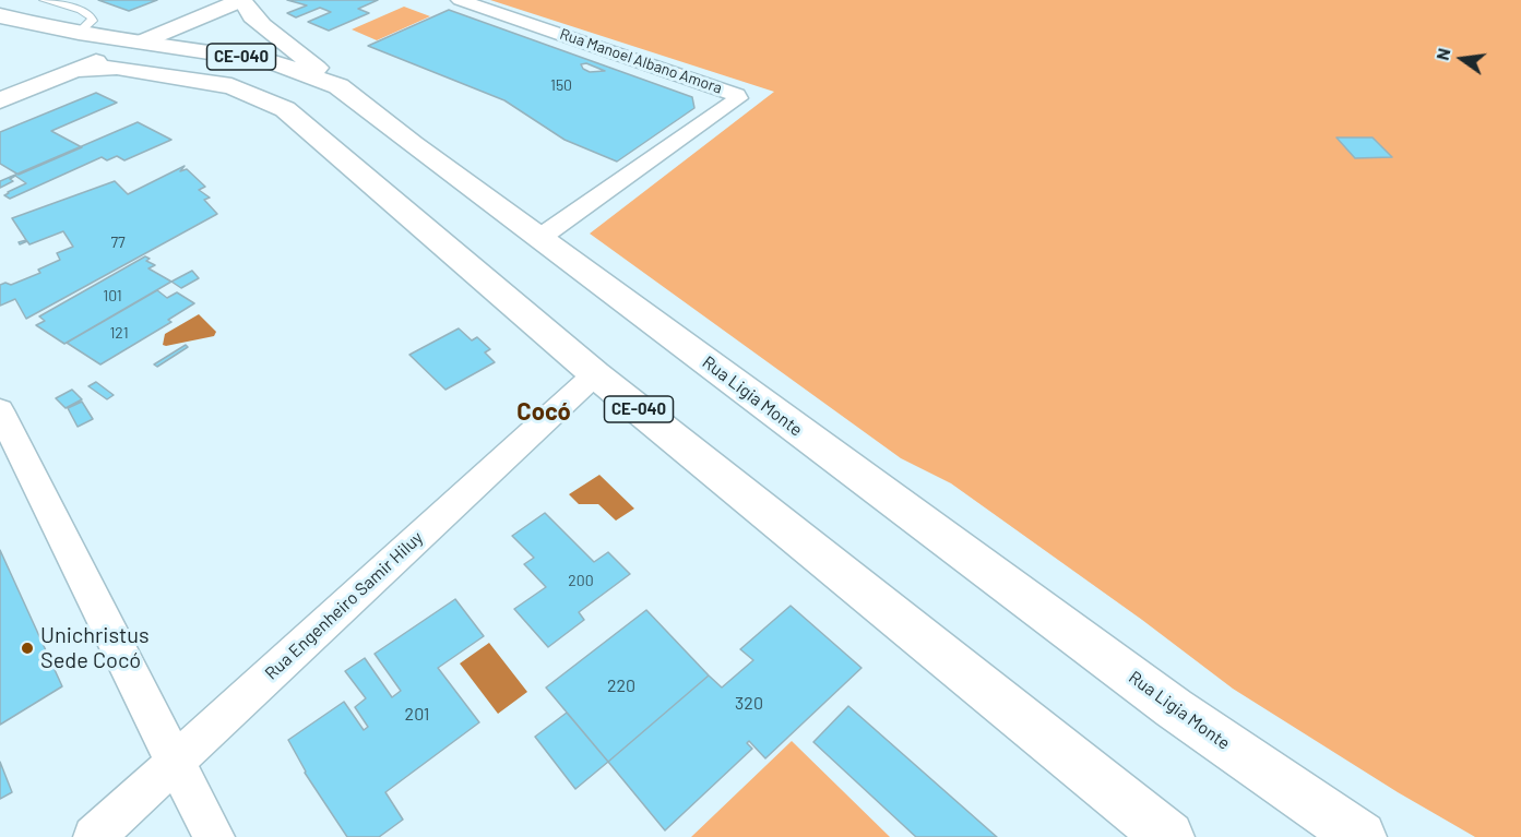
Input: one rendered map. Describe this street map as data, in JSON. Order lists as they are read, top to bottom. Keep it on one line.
{"streets":{"main road":["CE-040","Rua Ligia Monte"],"street":["Rua Manoel Albano Amora","Rua Engenheiro Samir Hiluy"]},"crossings":[["CE-040","Rua Engenheiro Samir Hiluy"],["Rua Manoel Albano Amora","Rua Ligia Monte"]],"districts":["Cocó"],"places":["Unichristus Sede Cocó"],"house_numbers":["150","77","101","121","200","220","320","201"],"north":"left"}
